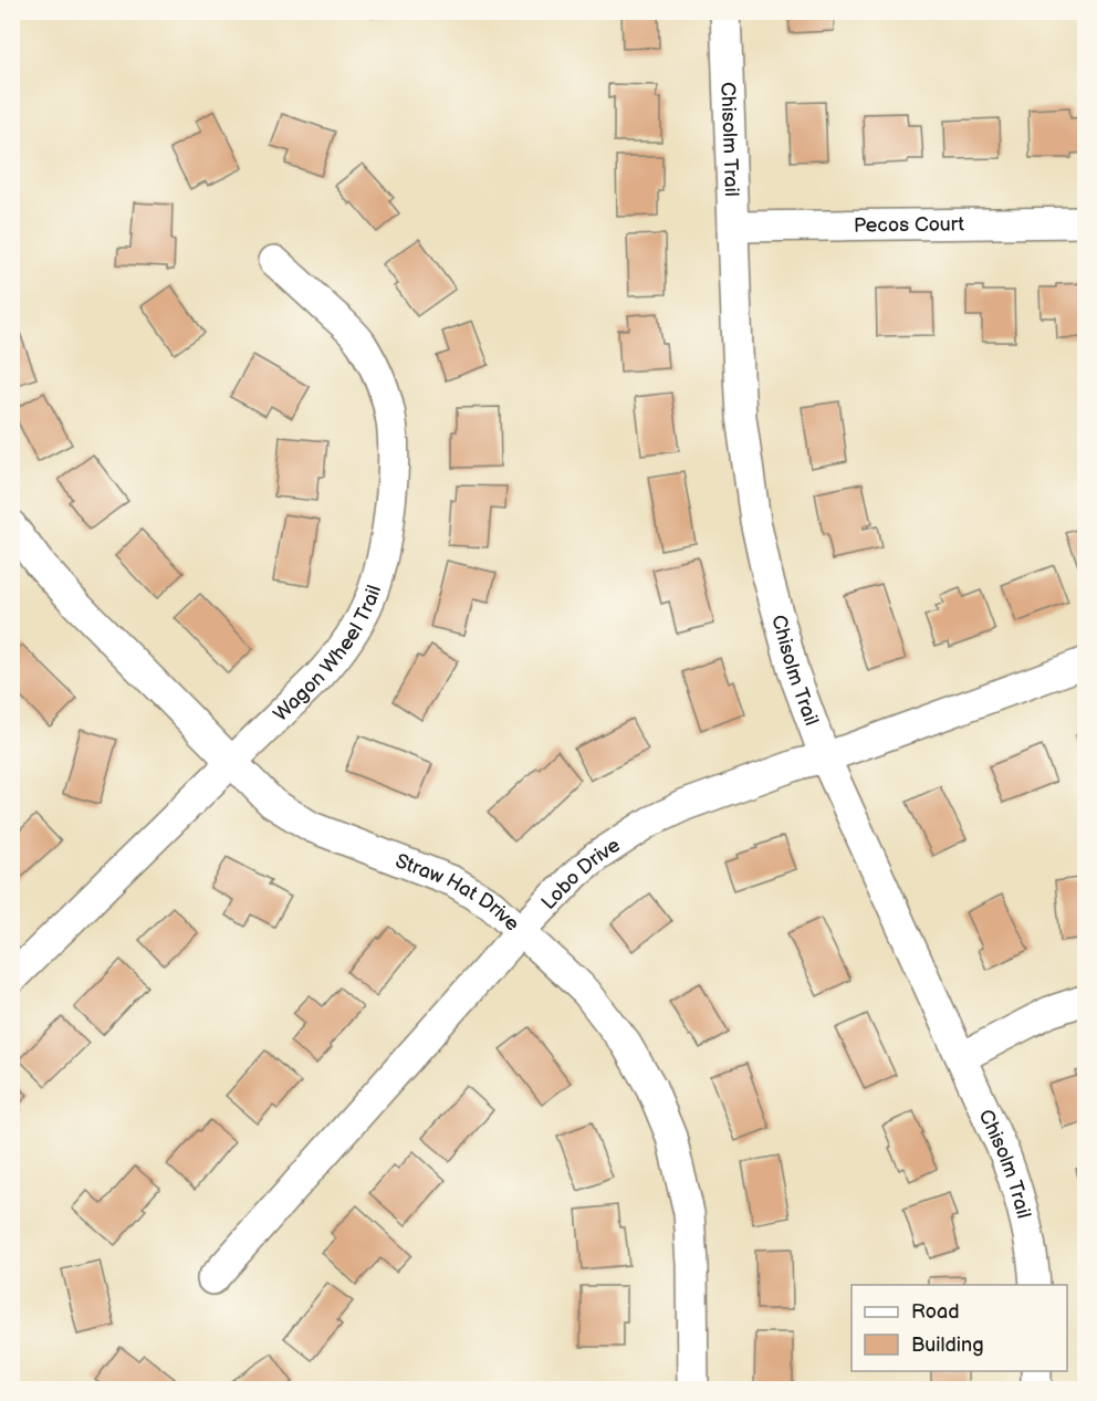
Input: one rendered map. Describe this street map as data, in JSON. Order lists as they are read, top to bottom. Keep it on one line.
{"streets":{"street":["Chisolm Trail","Pecos Court","Wagon Wheel Trail","Lobo Drive","Straw Hat Drive"]},"crossings":[["Chisolm Trail","Pecos Court"],["Chisolm Trail","Lobo Drive"],["Wagon Wheel Trail","Straw Hat Drive"],["Lobo Drive","Straw Hat Drive"]],"legend":["Road","Building"]}
